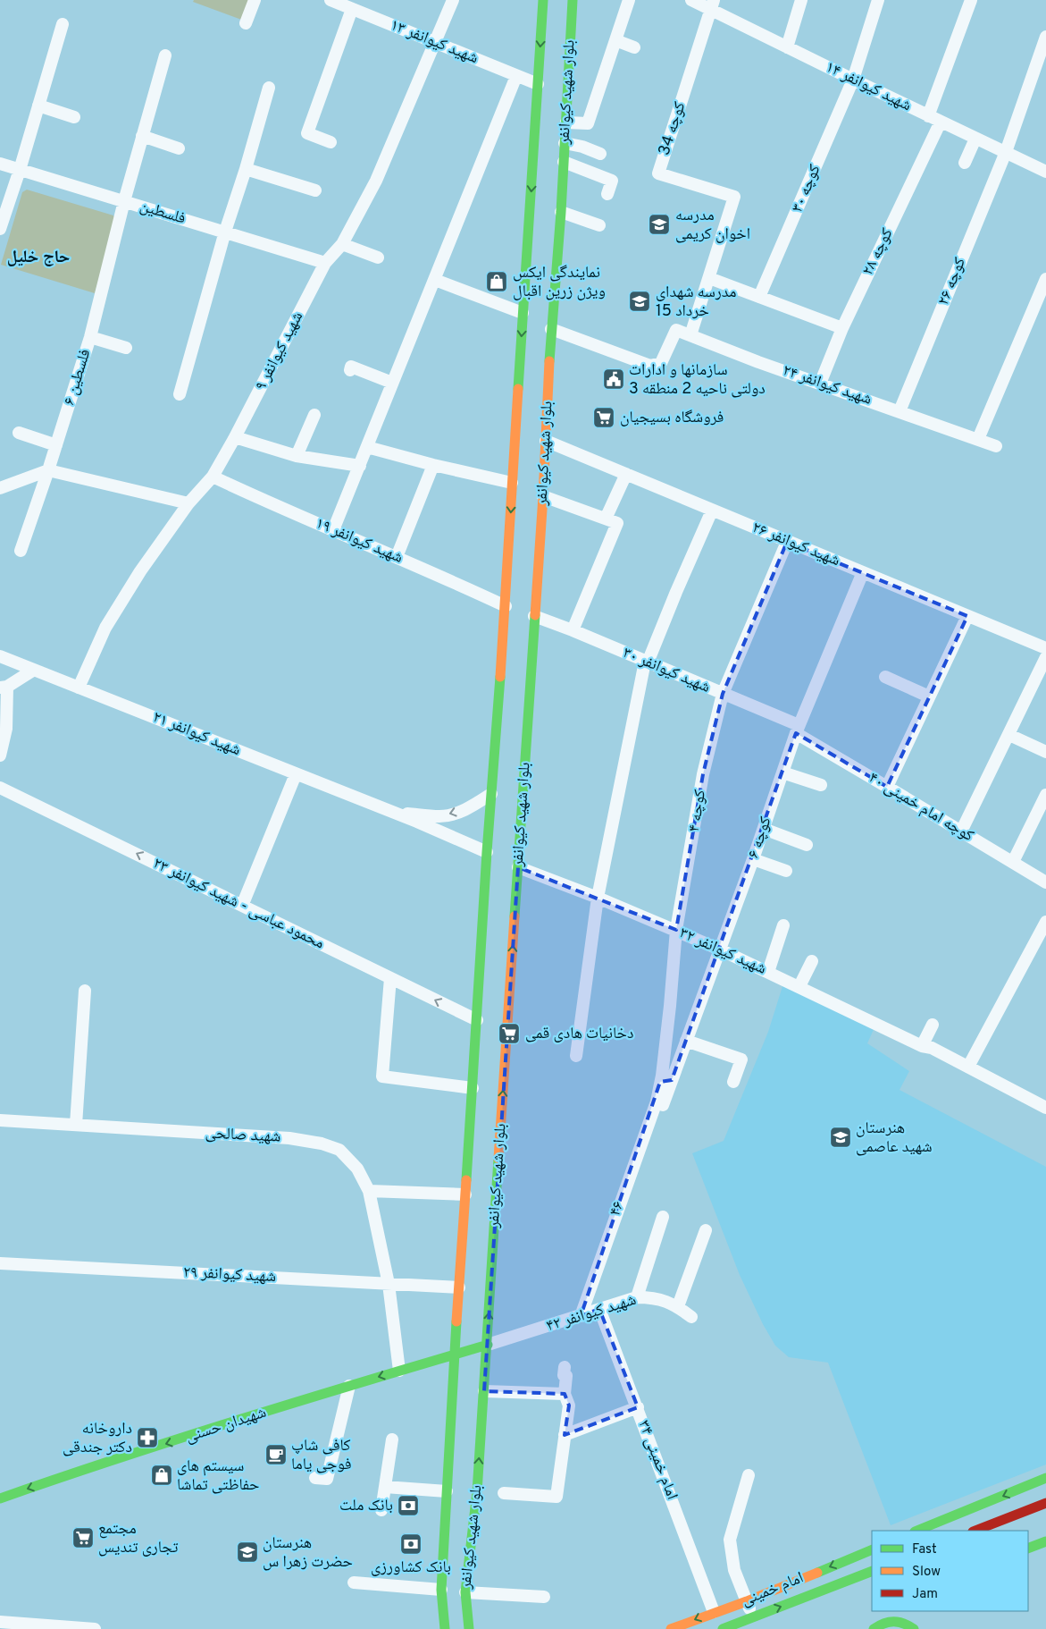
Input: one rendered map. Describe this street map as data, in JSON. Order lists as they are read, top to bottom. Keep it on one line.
{"streets":{"main road":["بلوار شهید کیوانفر","شهیدان حسنی","امام خمینی"],"street":["شهید کیوانفر ۱۳","شهید کیوانفر ۱۴","کوچه 34","کوچه ۳۰","فلسطین","کوچه ۲۸","کوچه ۲۶","شهید کیوانفر ۹","فلسطین ۶","شهید کیوانفر ۲۴","شهید کیوانفر ۱۹","شهید کیوانفر ۲۶","شهید کیوانفر ۳۰","شهید کیوانفر ۲۱","کوچه امام خمینی ۴۰","کوچه ۴","کوچه ۶","محمود عباسی - شهید کیوانفر ۲۳","شهید کیوانفر ۳۲","شهید صالحی","۴۶","شهید کیوانفر ۲۹","شهید کیوانفر ۴۲","امام خمینی ۳۴"]},"crossings":[["شهید کیوانفر ۱۳","بلوار شهید کیوانفر"],["شهید کیوانفر ۱۳","شهید کیوانفر ۹"],["شهید کیوانفر ۱۴","کوچه 34"],["شهید کیوانفر ۱۴","کوچه ۳۰"],["شهید کیوانفر ۱۴","کوچه ۲۸"],["شهید کیوانفر ۱۴","کوچه ۲۶"],["بلوار شهید کیوانفر","شهید کیوانفر ۲۴"],["بلوار شهید کیوانفر","شهید کیوانفر ۱۹"],["بلوار شهید کیوانفر","شهید کیوانفر ۲۶"],["بلوار شهید کیوانفر","شهید کیوانفر ۳۰"],["بلوار شهید کیوانفر","شهید کیوانفر ۲۱"],["بلوار شهید کیوانفر","محمود عباسی - شهید کیوانفر ۲۳"],["بلوار شهید کیوانفر","شهید کیوانفر ۳۲"],["بلوار شهید کیوانفر","شهید کیوانفر ۲۹"],["بلوار شهید کیوانفر","شهید کیوانفر ۴۲"],["بلوار شهید کیوانفر","شهیدان حسنی"],["فلسطین","شهید کیوانفر ۹"],["فلسطین","فلسطین ۶"],["کوچه ۲۸","شهید کیوانفر ۲۴"],["کوچه ۲۶","شهید کیوانفر ۲۴"],["شهید کیوانفر ۹","شهید کیوانفر ۱۹"],["شهید کیوانفر ۹","شهید کیوانفر ۲۱"],["شهید کیوانفر ۲۶","کوچه ۶"],["شهید کیوانفر ۳۰","کوچه امام خمینی ۴۰"],["شهید کیوانفر ۳۰","کوچه ۴"],["شهید کیوانفر ۳۰","کوچه ۶"],["کوچه امام خمینی ۴۰","کوچه ۶"],["کوچه ۴","کوچه ۶"],["کوچه ۴","شهید کیوانفر ۳۲"],["کوچه ۴","۴۶"],["کوچه ۶","شهید کیوانفر ۳۲"],["کوچه ۶","۴۶"],["شهید صالحی","شهید کیوانفر ۲۹"],["شهید صالحی","شهیدان حسنی"],["۴۶","شهید کیوانفر ۴۲"],["شهید کیوانفر ۴۲","شهیدان حسنی"],["شهید کیوانفر ۴۲","امام خمینی ۳۴"],["امام خمینی ۳۴","امام خمینی"]],"one_way":["محمود عباسی - شهید کیوانفر ۲۳","شهیدان حسنی"],"districts":["حاج خلیل"],"places":{"school or university":["مدرسه اخوان کریمی","مدرسه شهدای 15 خرداد","هنرستان شهید عاصمی","هنرستان حضرت زهرا س"],"shop":["نمایندگی ایکس ویژن زرین اقبال","سیستم های حفاظتی تماشا"],"public building":["سازمانها و ادارات دولتی ناحیه 2 منطقه 3"],"supermarket":["فروشگاه بسیجیان","دخانیات هادی قمی","مجتمع تجاری تندیس"],"pharmacy":["داروخانه دکتر جندقی"],"cafe":["کافی شاپ فوجی یاما"],"bank":["بانک ملت","بانک کشاورزی"]},"legend":["Fast","Slow","Jam"]}
